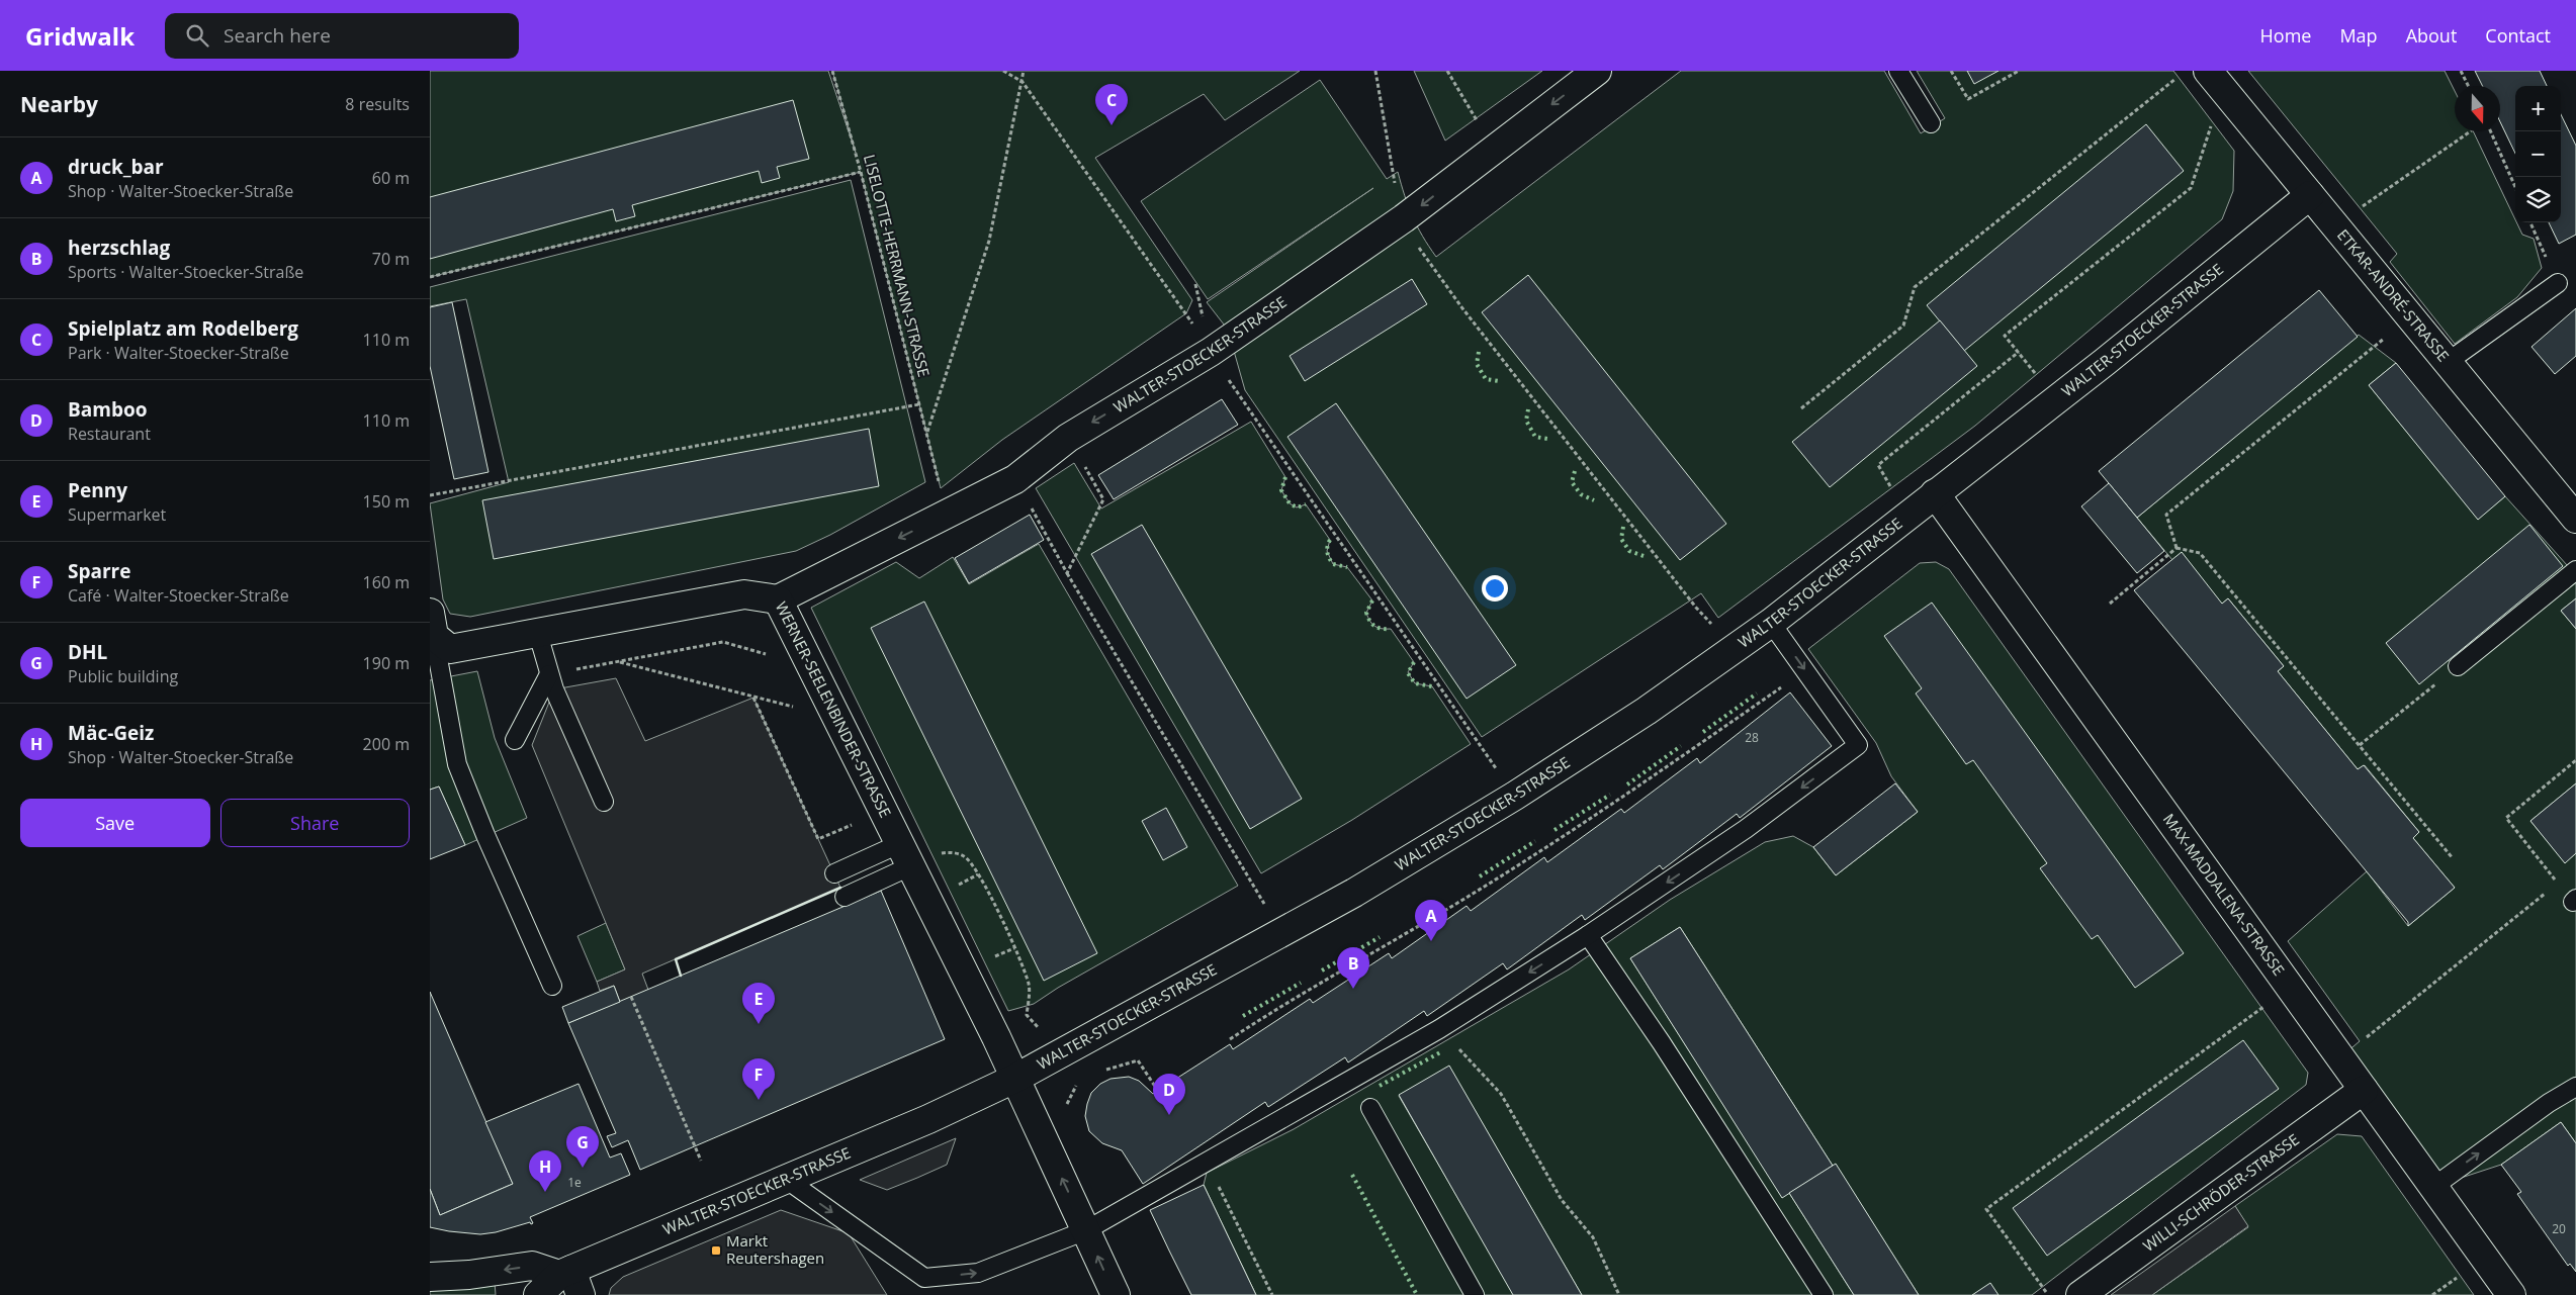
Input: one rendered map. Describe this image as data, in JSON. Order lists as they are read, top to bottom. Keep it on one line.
{"streets":{"street":["ETKAR-ANDRÉ-STRASSE","WALTER-STOECKER-STRASSE","WERNER-SEELENBINDER-STRASSE","MAX-MADDALENA-STRASSE","WILLI-SCHRÖDER-STRASSE"],"path":["LISELOTTE-HERRMANN-STRASSE"]},"crossings":[["ETKAR-ANDRÉ-STRASSE","WALTER-STOECKER-STRASSE"],["WALTER-STOECKER-STRASSE","WERNER-SEELENBINDER-STRASSE"],["WALTER-STOECKER-STRASSE","MAX-MADDALENA-STRASSE"],["MAX-MADDALENA-STRASSE","WILLI-SCHRÖDER-STRASSE"]],"places":{"transit":["Markt Reutershagen"]},"house_numbers":["28","1e","20"],"north":"bottom","page":{"header":"Gridwalk","search":"Search here","nav":["Home","Map","About","Contact"],"heading":["Nearby","8 results"],"pins":["C","A","B","E","F","D","G","H"],"map_buttons":["+","−"],"list":[{"mark":"A","name":"druck_bar","note":"Shop · Walter-Stoecker-Straße","value":"60 m"},{"mark":"B","name":"herzschlag","note":"Sports · Walter-Stoecker-Straße","value":"70 m"},{"mark":"C","name":"Spielplatz am Rodelberg","note":"Park · Walter-Stoecker-Straße","value":"110 m"},{"mark":"D","name":"Bamboo","note":"Restaurant","value":"110 m"},{"mark":"E","name":"Penny","note":"Supermarket","value":"150 m"},{"mark":"F","name":"Sparre","note":"Café · Walter-Stoecker-Straße","value":"160 m"},{"mark":"G","name":"DHL","note":"Public building","value":"190 m"},{"mark":"H","name":"Mäc-Geiz","note":"Shop · Walter-Stoecker-Straße","value":"200 m"}],"buttons":["Save","Share"]}}
